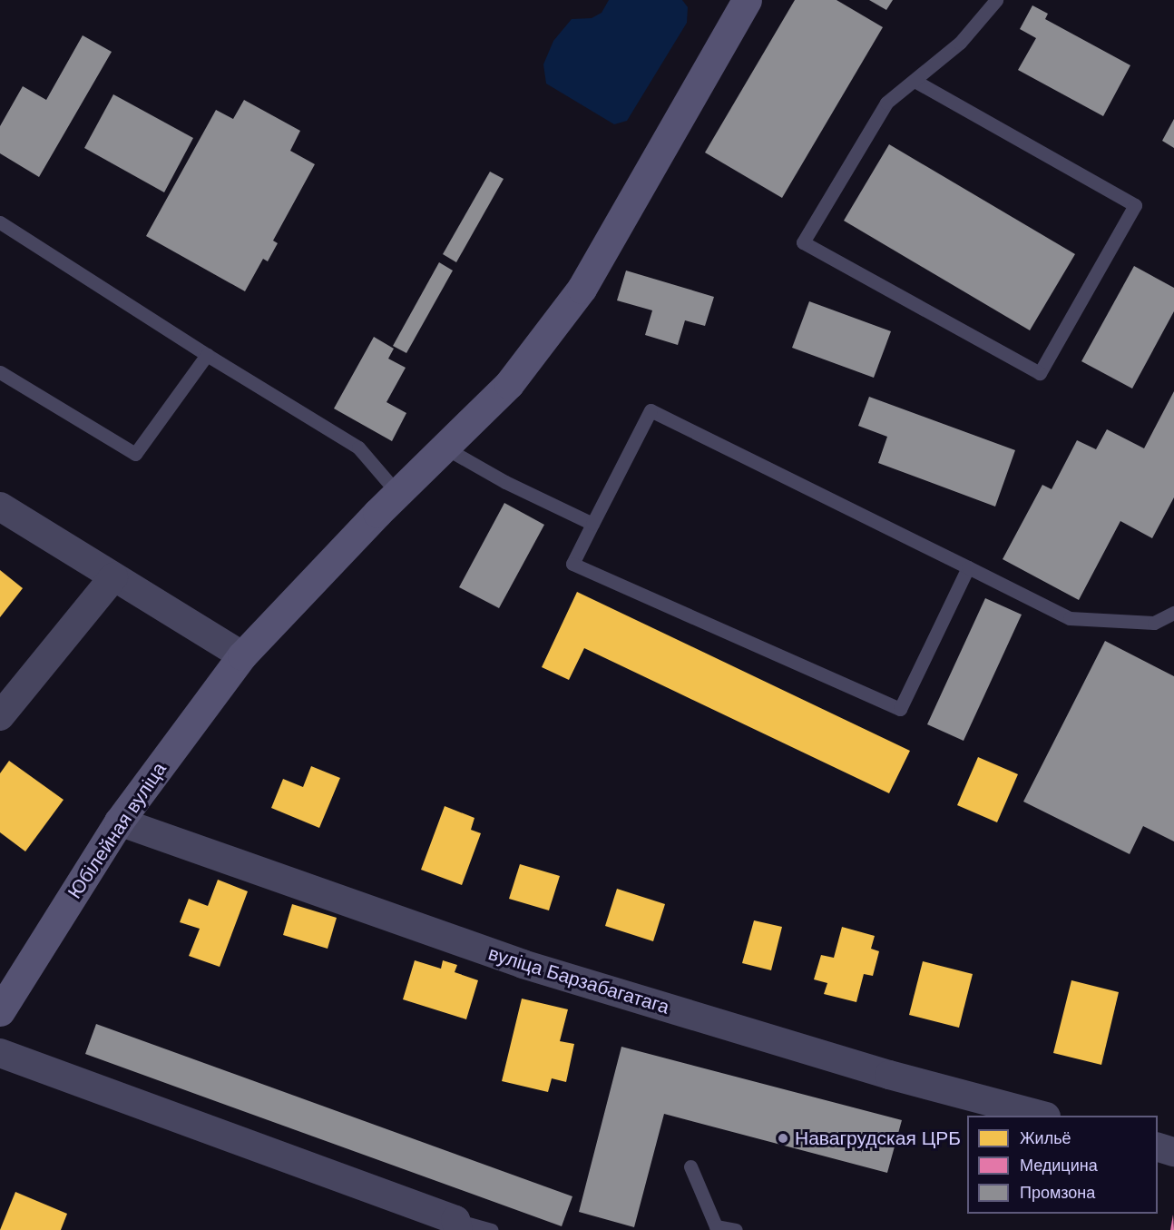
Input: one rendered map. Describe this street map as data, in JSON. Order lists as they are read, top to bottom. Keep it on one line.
{"streets":{"street":["Юбілейная вуліца","вуліца Барзабагатага"]},"crossings":[["Юбілейная вуліца","вуліца Барзабагатага"]],"places":["Навагрудская ЦРБ"],"legend":["Жильё","Медицина","Промзона"]}
